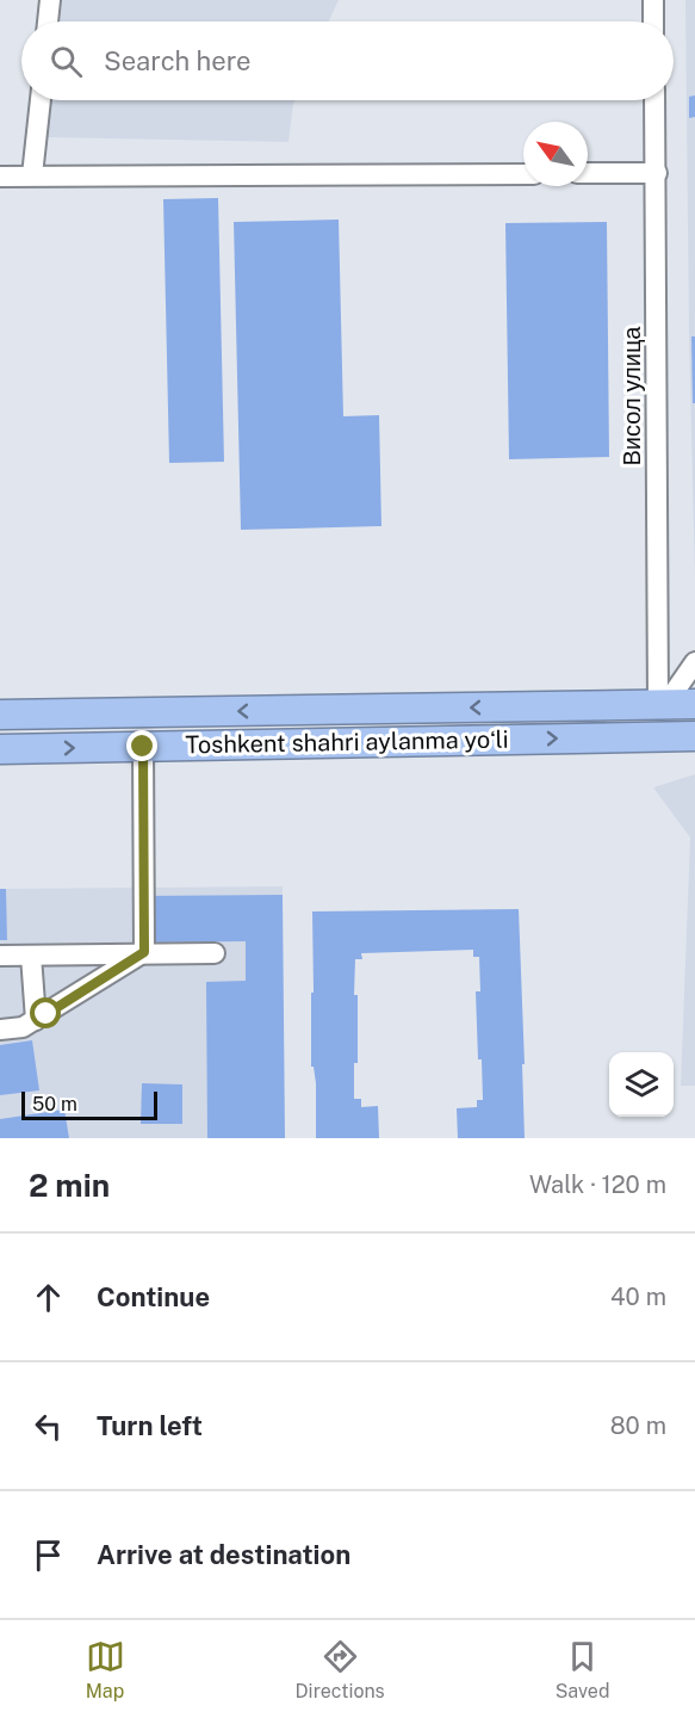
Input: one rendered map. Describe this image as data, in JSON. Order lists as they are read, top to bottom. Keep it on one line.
{"streets":{"highway":["Toshkent shahri aylanma yoʻli"],"street":["Висол улица"]},"crossings":[["Висол улица","Toshkent shahri aylanma yoʻli"]],"scale_bar":"50 m","north":"top left","page":{"search":"Search here","scale":"50 m","heading":["2 min","Walk · 120 m"],"list":[["Continue","40 m"],["Turn left","80 m"],"Arrive at destination"],"nav":["Map","Directions","Saved"]}}
